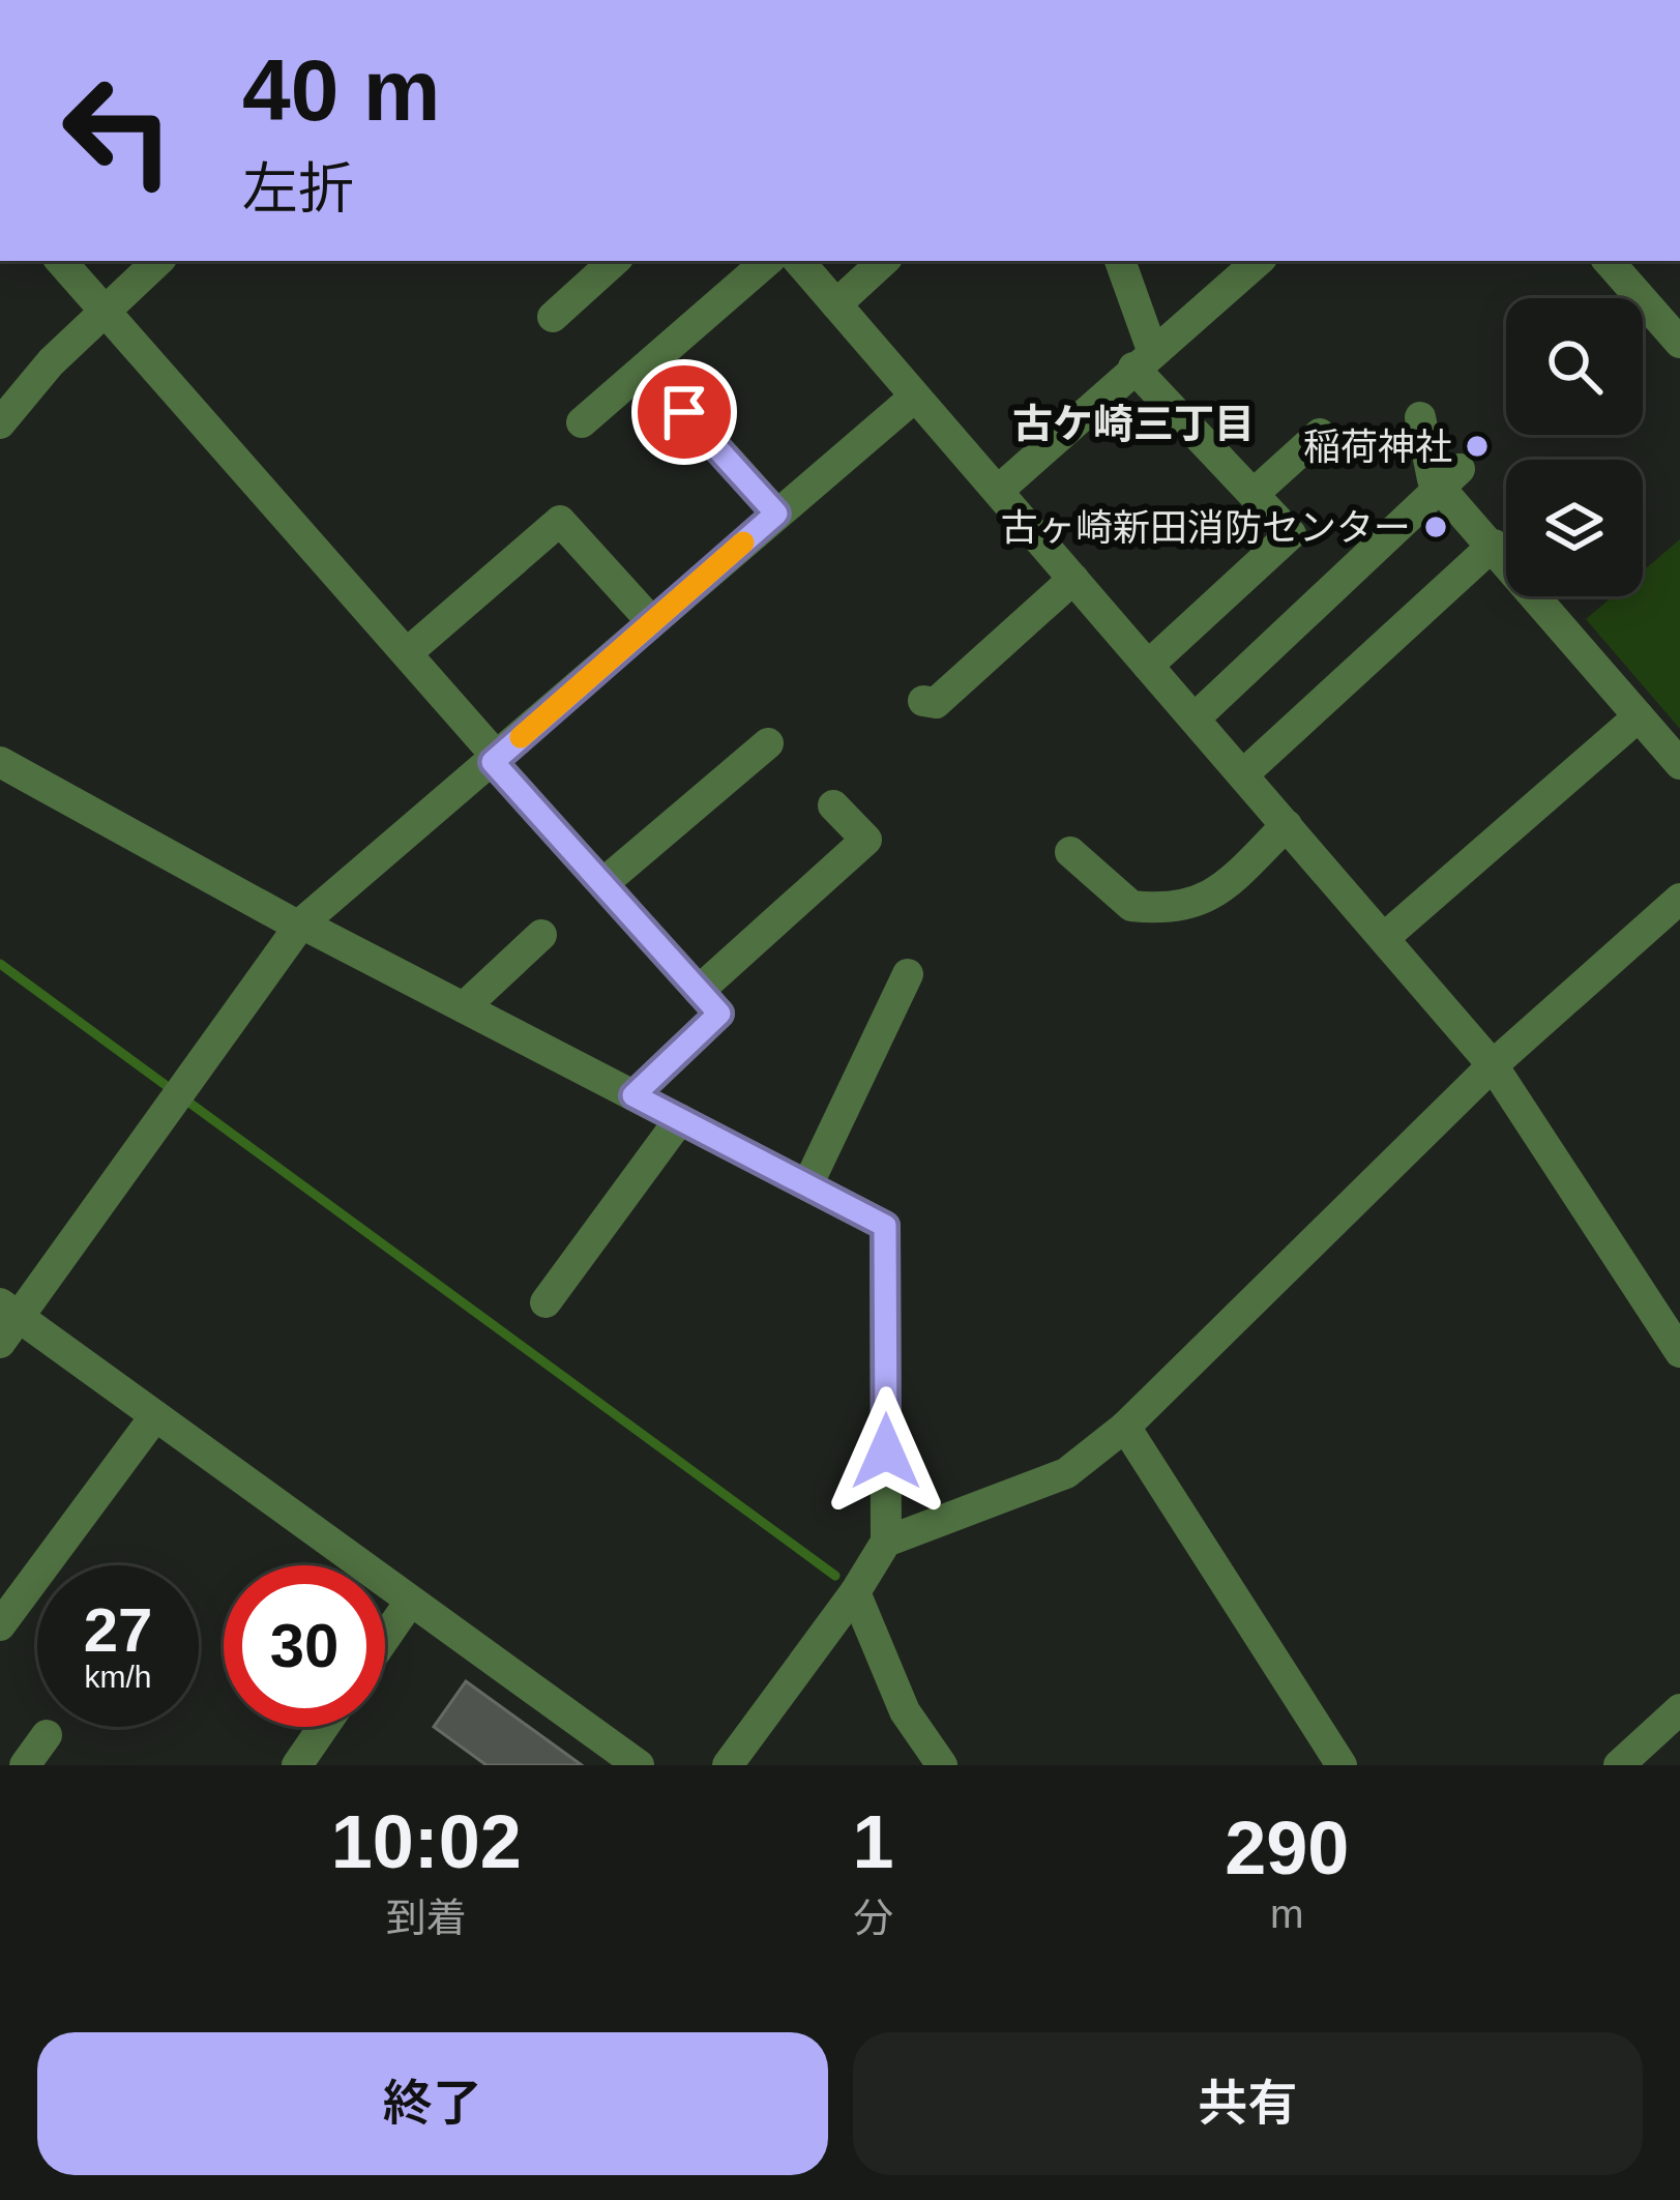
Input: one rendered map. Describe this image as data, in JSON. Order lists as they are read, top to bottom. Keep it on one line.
{"districts":["古ケ崎三丁目"],"places":["稲荷神社","古ヶ崎新田消防センター"],"page":{"turn":["40 m","左折"],"speed":"27 km/h","limit":"30","eta":["10:02","到着","1","分","290","m"],"buttons":["終了","共有"]}}
